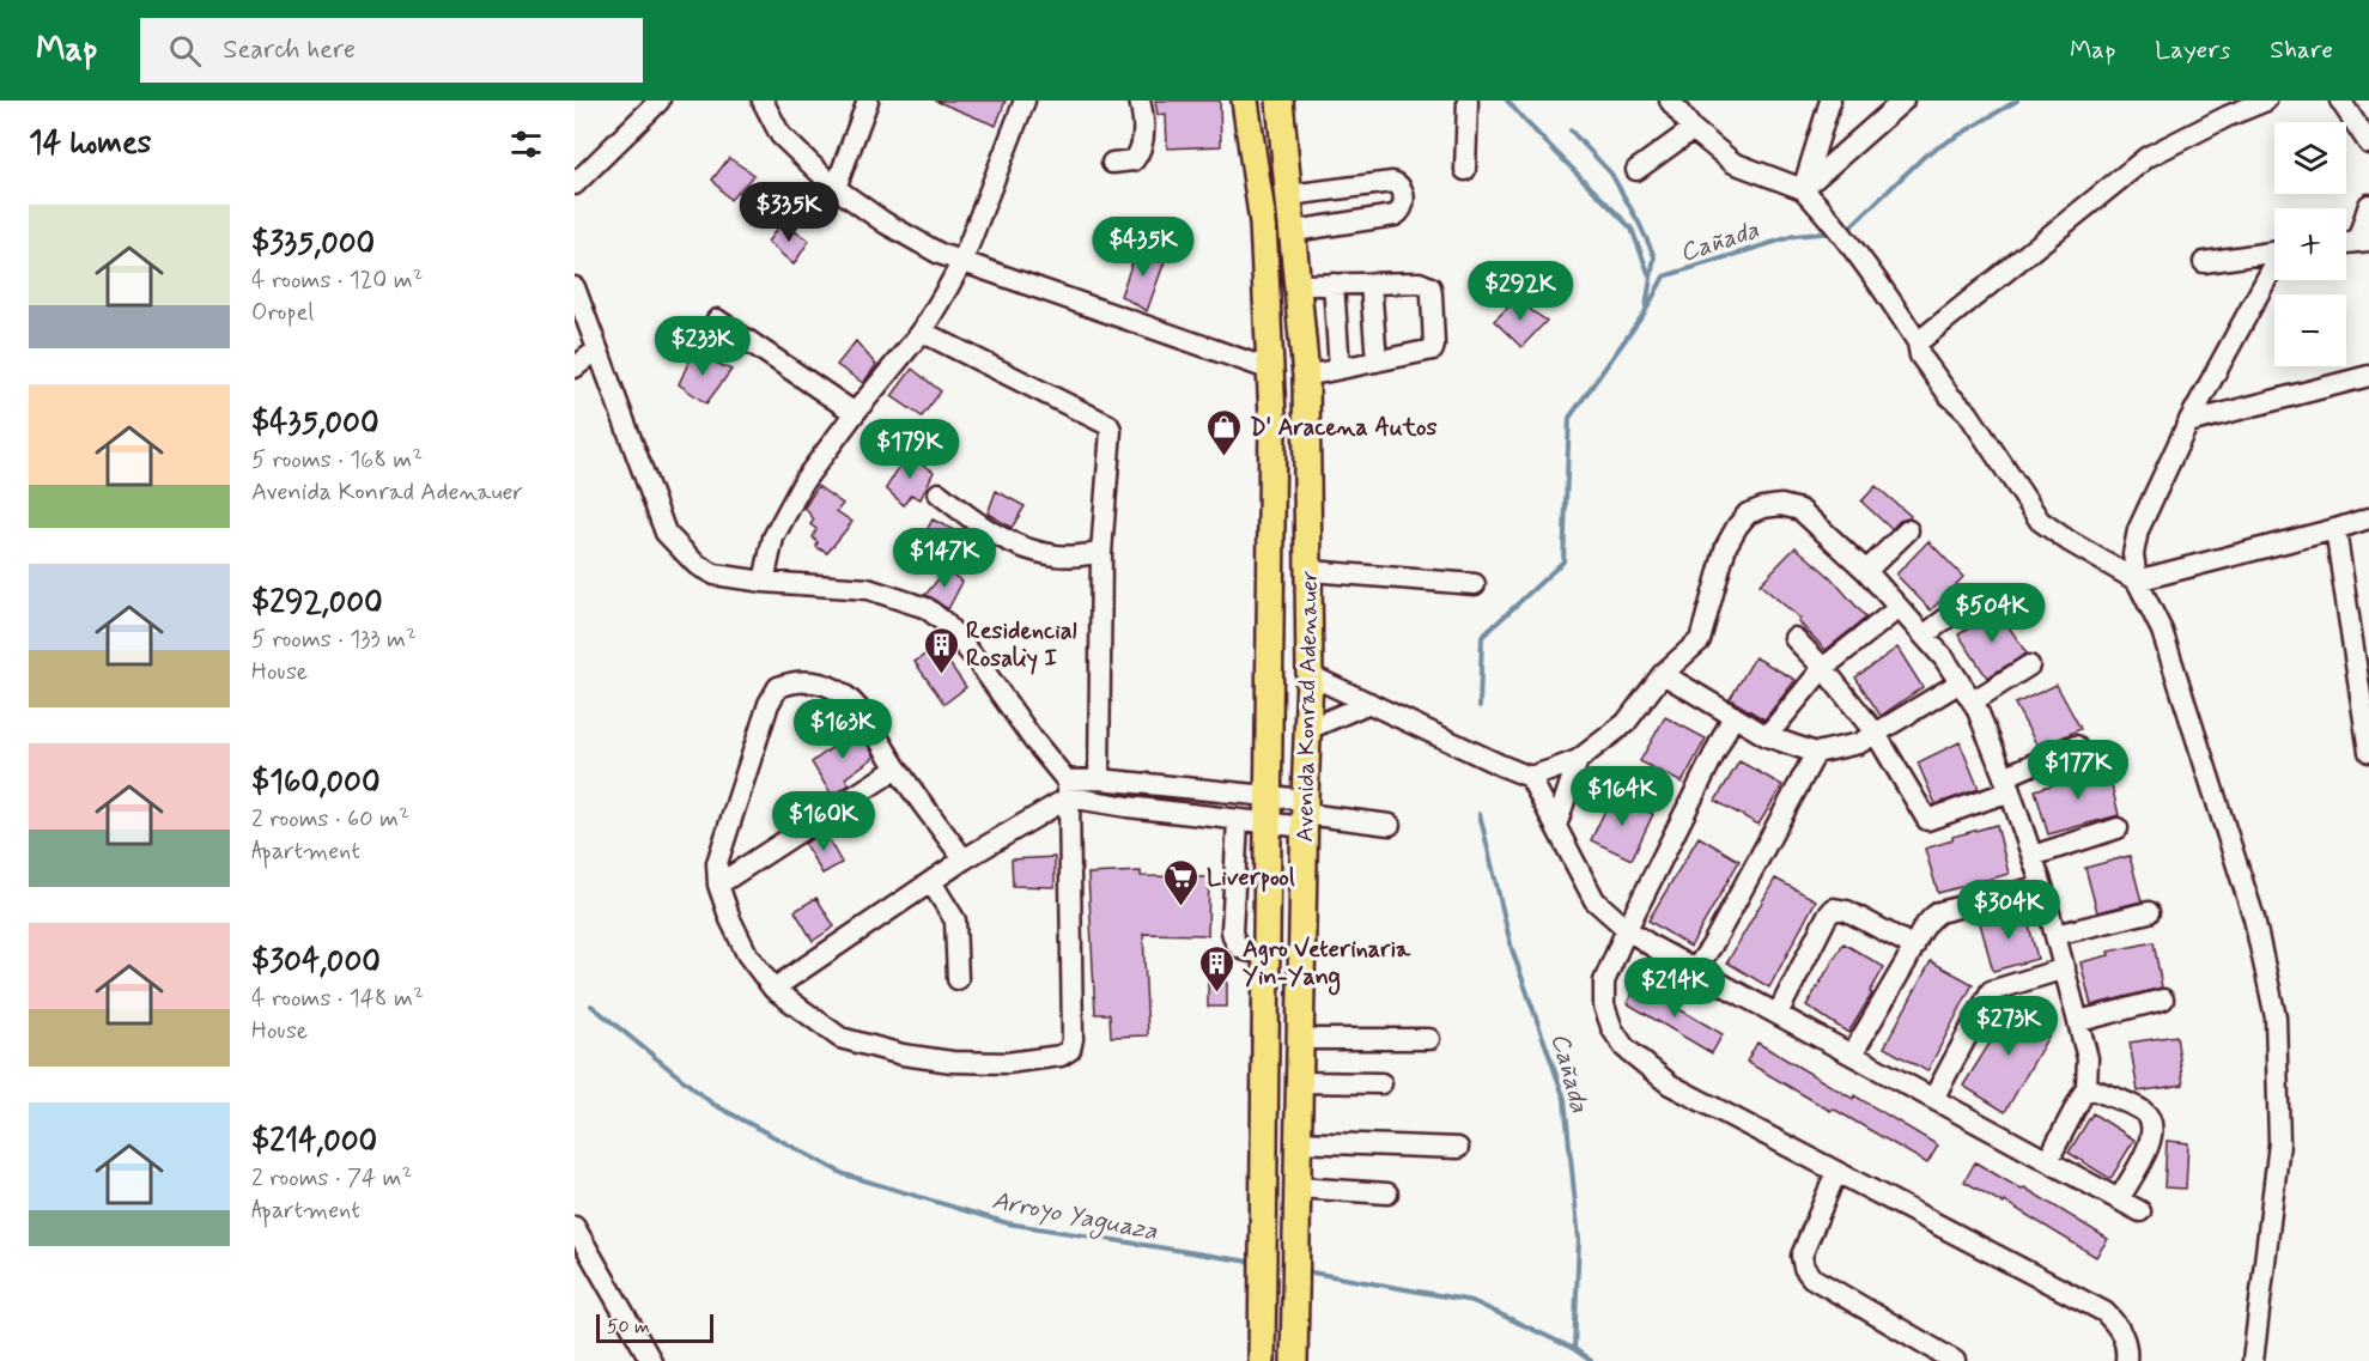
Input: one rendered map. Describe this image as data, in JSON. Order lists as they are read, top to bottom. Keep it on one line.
{"streets":{"main road":["Avenida Konrad Adenauer"]},"water":["Cañada","Arroyo Yaguaza"],"places":{"shop":["D' Aracena Autos"],"building":["Residencial Rosaliy I","Agro Veterinaria Yin-Yang"],"supermarket":["Liverpool"]},"scale_bar":"50 m","page":{"header":"Map","search":"Search here","nav":["Map","Layers","Share"],"heading":"14 homes","map_buttons":["+","−"],"price":["$335K","$435K","$292K","$233K","$179K","$147K","$504K","$163K","$177K","$164K","$160K","$304K","$214K","$273K"],"list":[{"name":"$335,000","note":"4 rooms · 120 m² · Oropel"},{"name":"$435,000","note":"5 rooms · 168 m² · Avenida Konrad Adenauer"},{"name":"$292,000","note":"5 rooms · 133 m² · House"},{"name":"$160,000","note":"2 rooms · 60 m² · Apartment"},{"name":"$304,000","note":"4 rooms · 148 m² · House"},{"name":"$214,000","note":"2 rooms · 74 m² · Apartment"}],"scale":"50 m"}}
